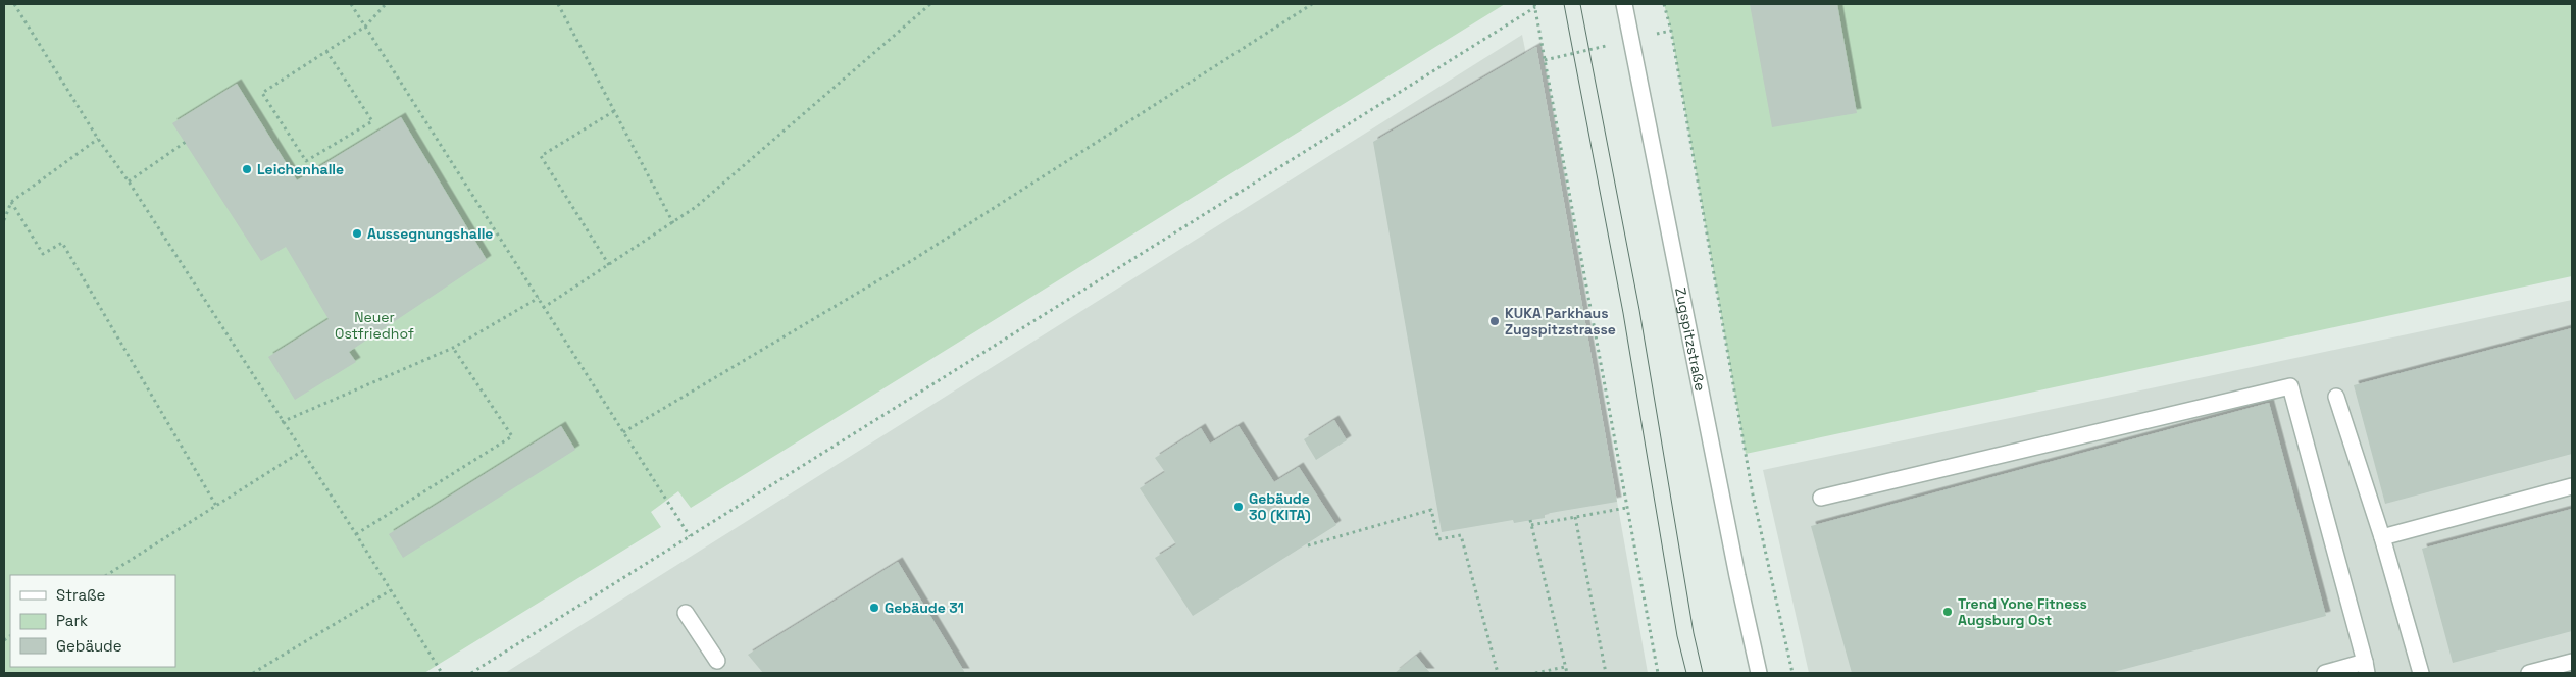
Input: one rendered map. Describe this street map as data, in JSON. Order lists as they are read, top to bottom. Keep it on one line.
{"streets":{"street":["Zugspitzstraße"]},"parks":["Neuer Ostfriedhof"],"places":["Leichenhalle","Aussegnungshalle","KUKA Parkhaus Zugspitzstrasse","Gebäude 30 (KITA)","Gebäude 31","Trend Yone Fitness Augsburg Ost"],"legend":["Straße","Park","Gebäude"]}
